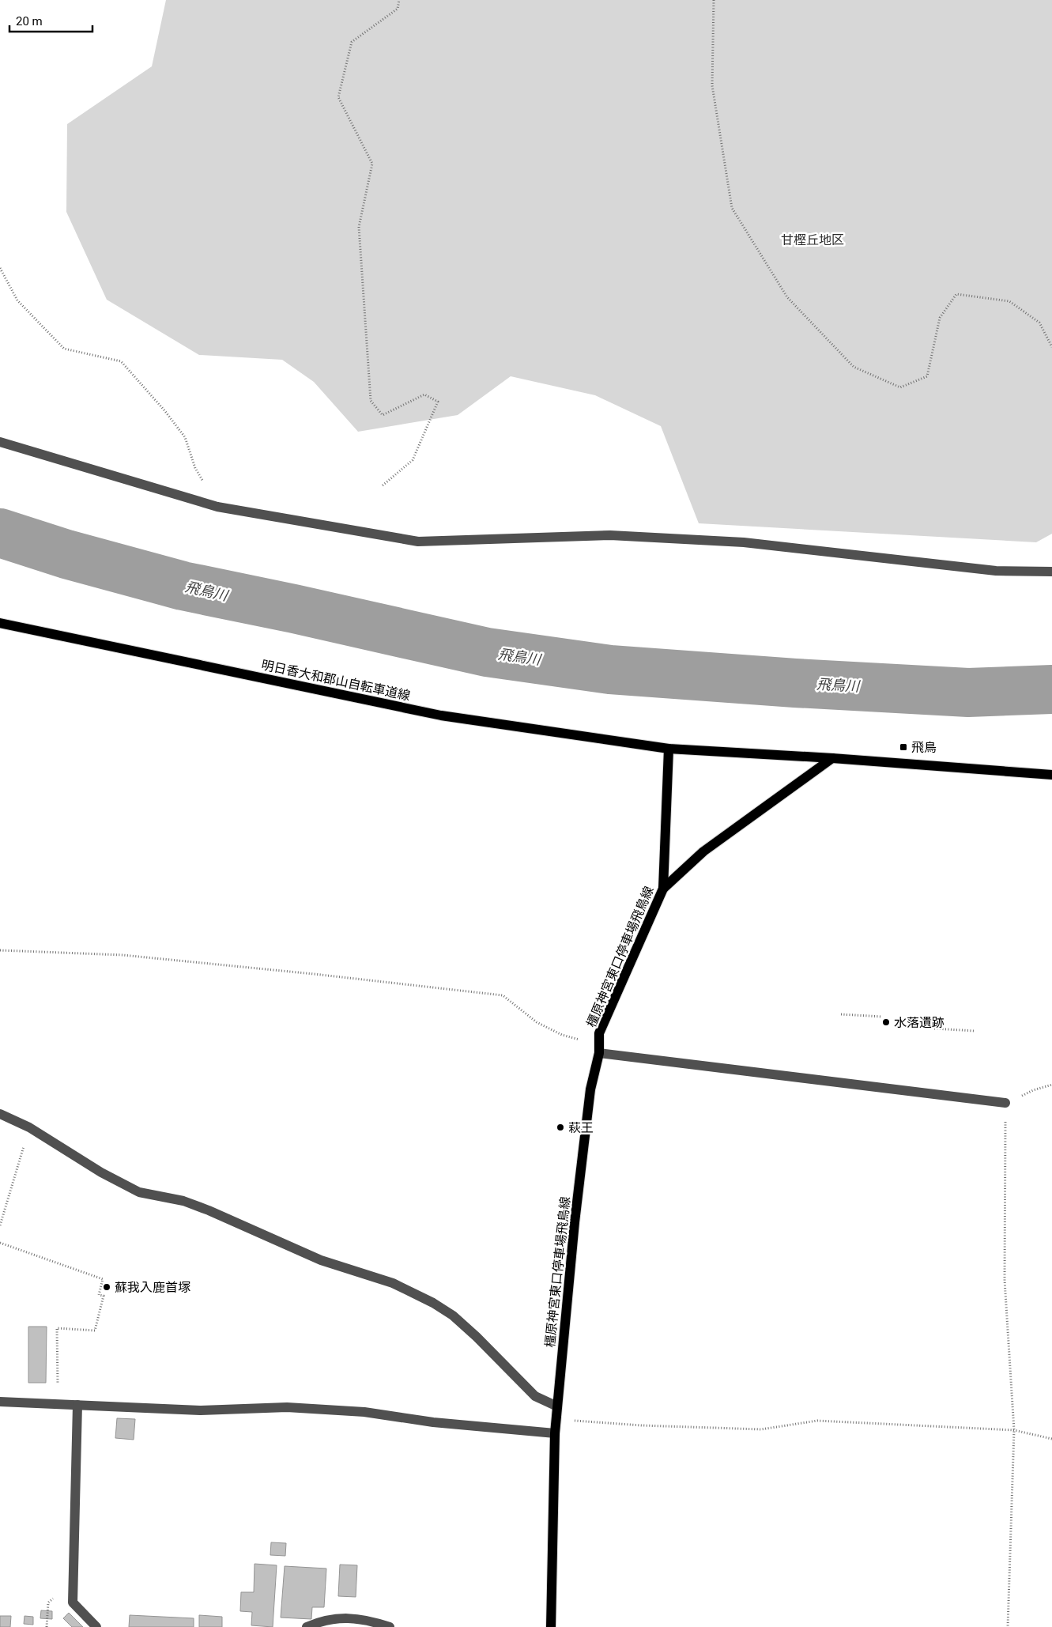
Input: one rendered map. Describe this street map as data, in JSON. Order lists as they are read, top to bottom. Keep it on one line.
{"streets":{"main road":["明日香大和郡山自転車道線","橿原神宮東口停車場飛鳥線"]},"crossings":[["明日香大和郡山自転車道線","橿原神宮東口停車場飛鳥線"]],"water":["飛鳥川"],"parks":["甘樫丘地区"],"places":{"transit":["飛鳥"],"other":["水落遺跡","萩王","蘇我入鹿首塚"]},"scale_bar":"20 m"}
